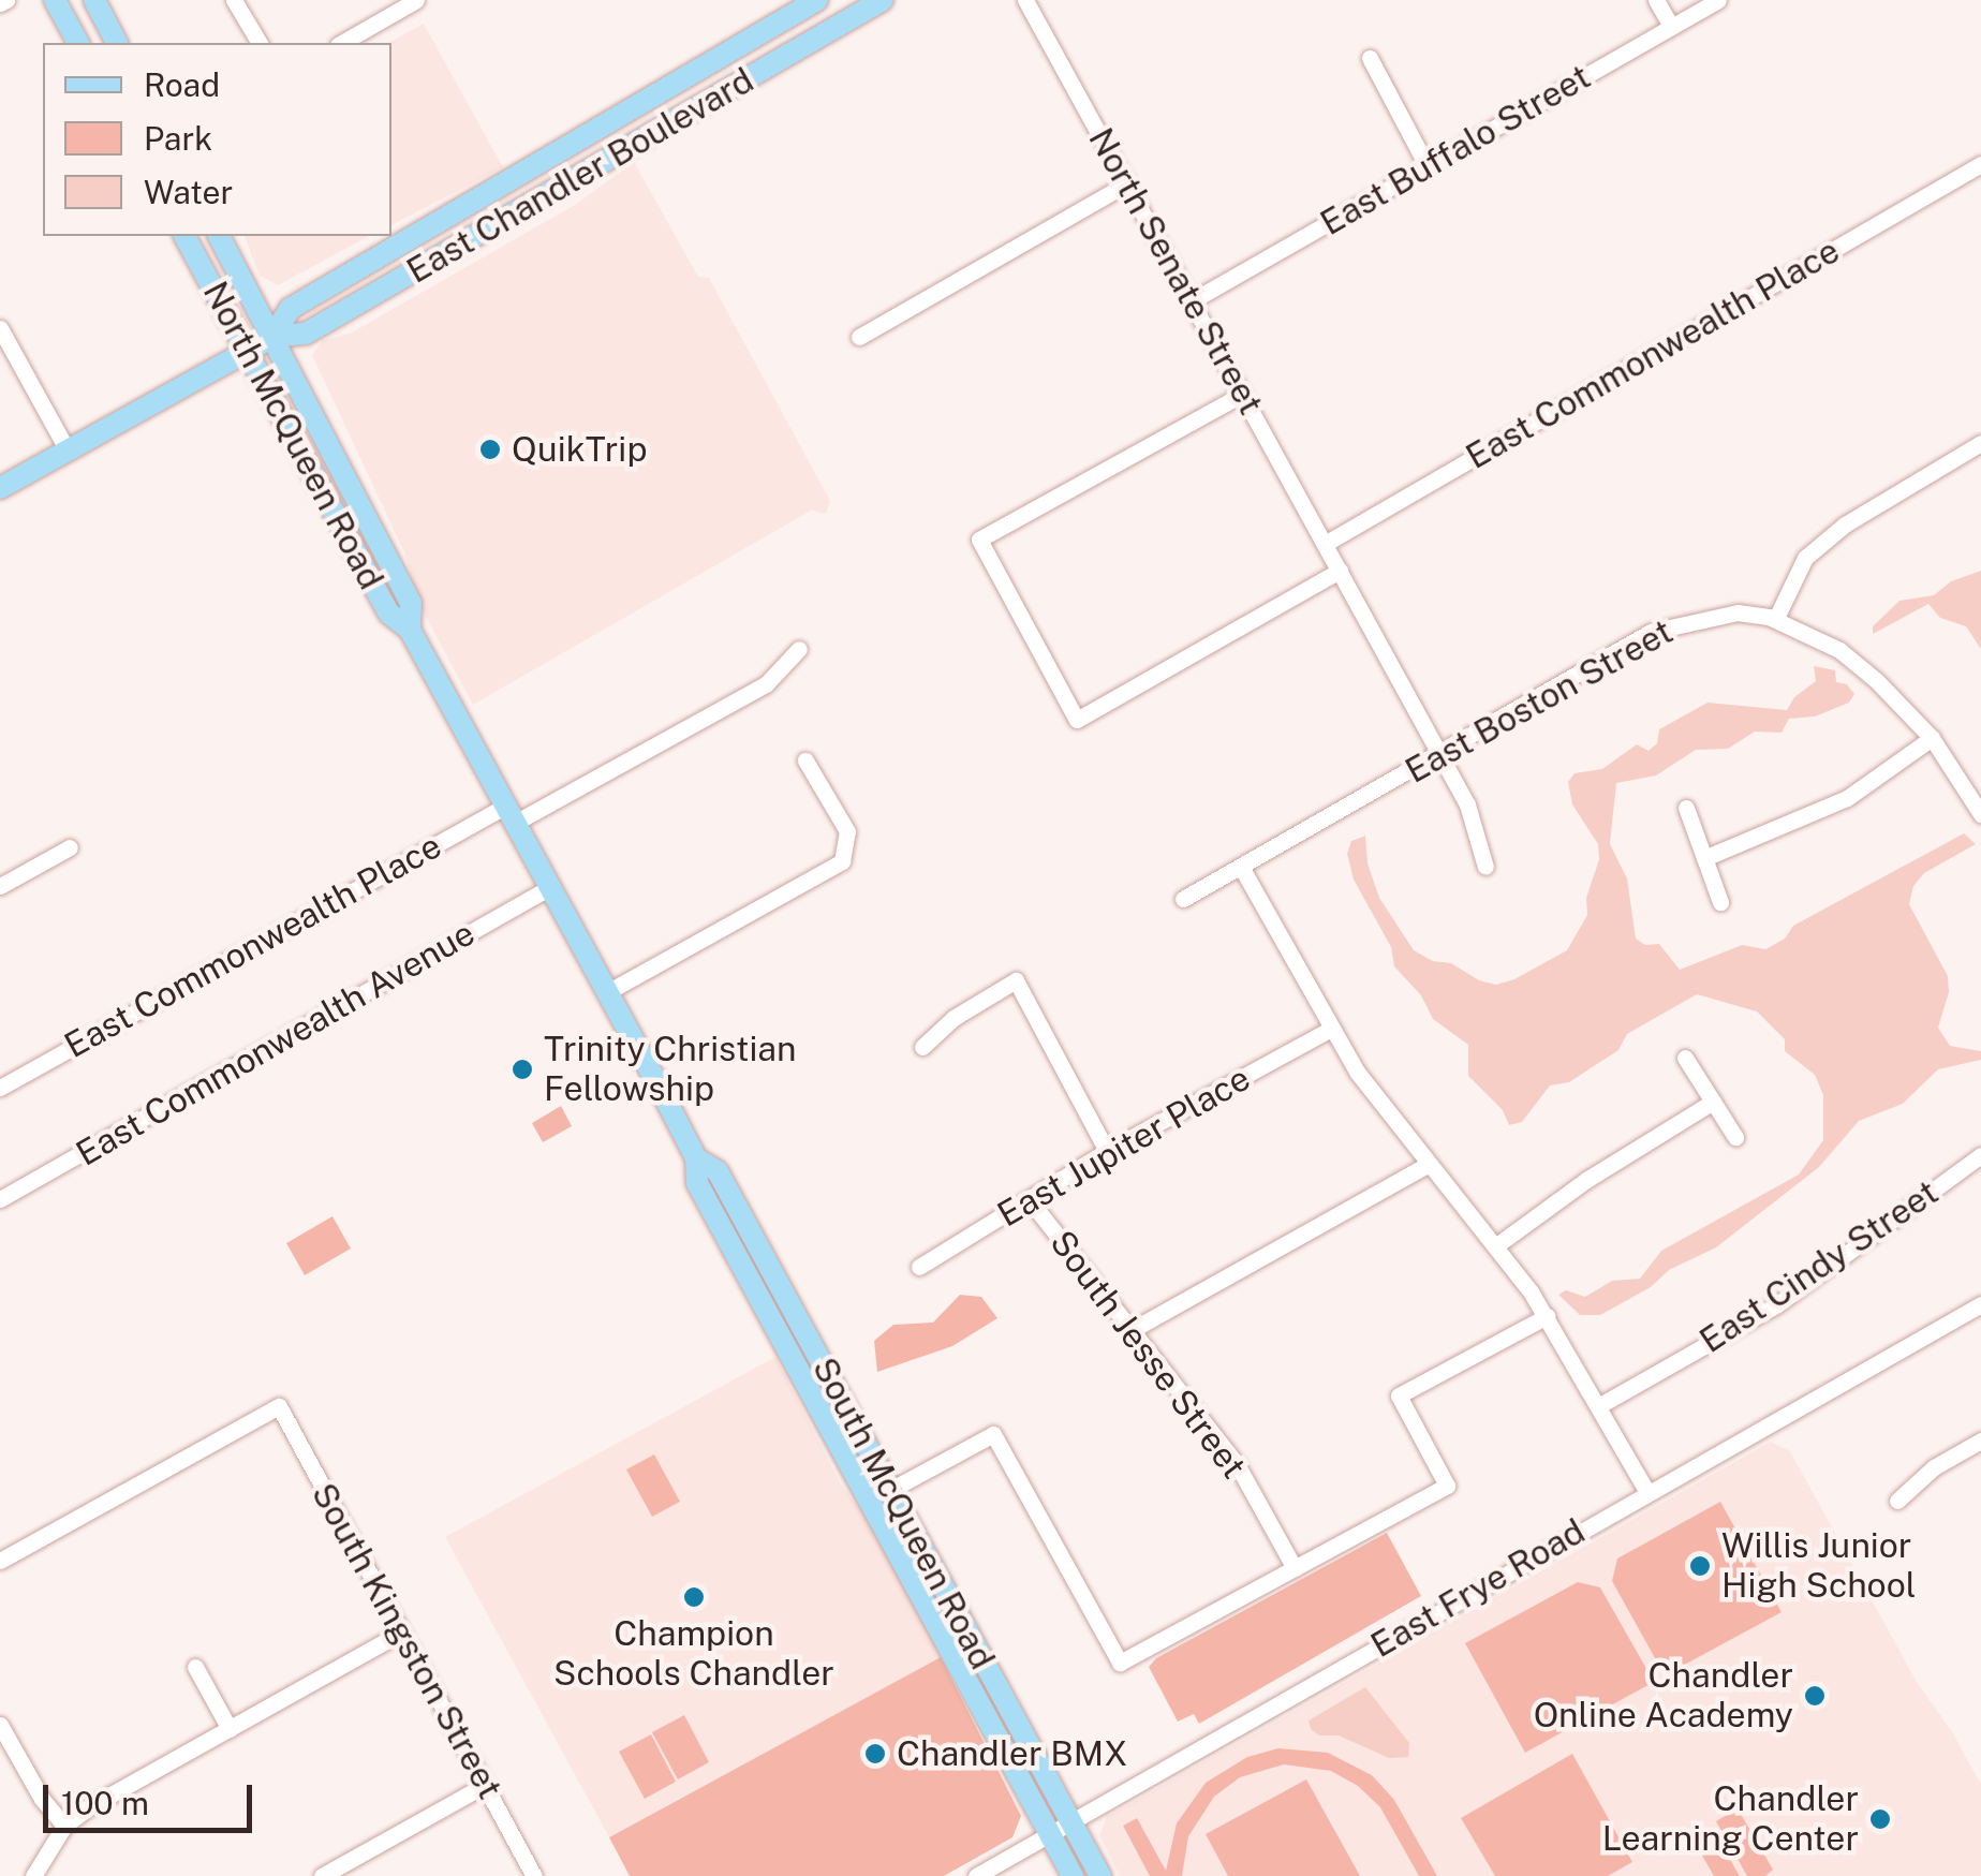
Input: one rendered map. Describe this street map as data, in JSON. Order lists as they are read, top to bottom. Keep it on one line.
{"streets":{"main road":["East Chandler Boulevard","North McQueen Road","South McQueen Road"],"street":["East Buffalo Street","North Senate Street","East Commonwealth Place","East Boston Street","East Commonwealth Avenue","East Jupiter Place","East Cindy Street","South Jesse Street","East Frye Road","South Kingston Street"]},"crossings":[["East Buffalo Street","North Senate Street"],["East Chandler Boulevard","North McQueen Road"],["North Senate Street","East Commonwealth Place"],["North Senate Street","East Boston Street"],["East Commonwealth Place","North McQueen Road"],["East Commonwealth Place","South McQueen Road"],["North McQueen Road","South McQueen Road"],["East Commonwealth Avenue","South McQueen Road"],["East Jupiter Place","South Jesse Street"],["South McQueen Road","East Frye Road"]],"places":["QuikTrip","Trinity Christian Fellowship","Willis Junior High School","Champion Schools Chandler","Chandler Online Academy","Chandler BMX","Chandler Learning Center"],"legend":["Road","Park","Water"],"scale_bar":"100 m"}
